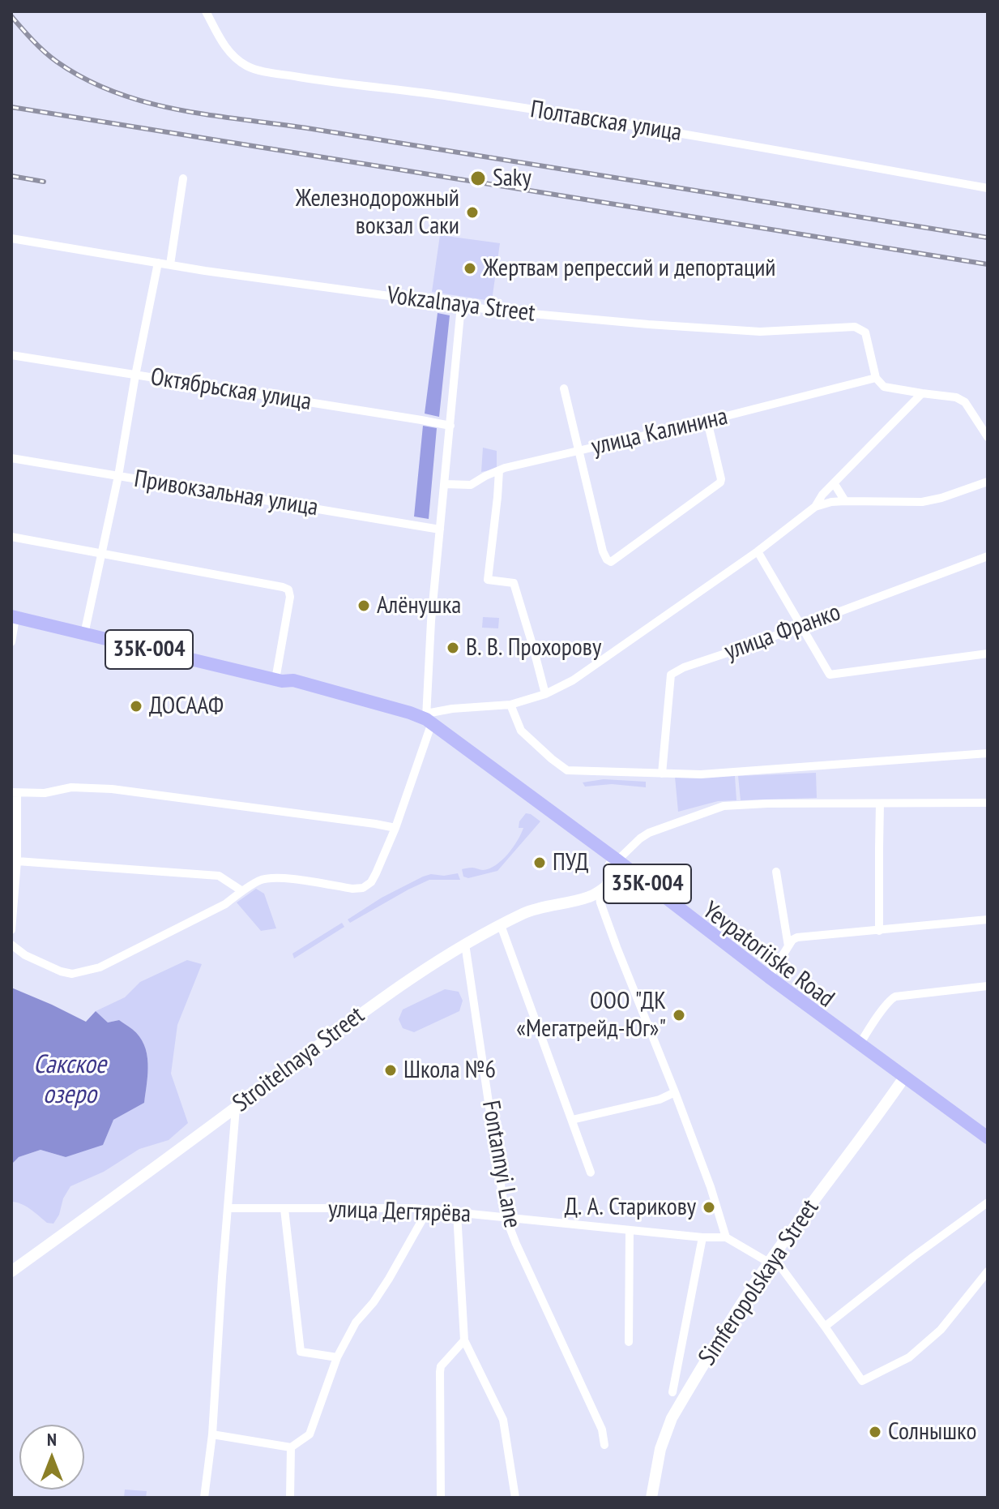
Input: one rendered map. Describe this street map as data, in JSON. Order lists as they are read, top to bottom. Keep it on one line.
{"streets":{"main road":["35К-004","Yevpatoriiske Road"],"street":["Полтавская улица","Vokzalnaya Street","Октябрьская улица","улица Калинина","Привокзальная улица","улица Франко","Stroitelnaya Street","Fontannyi Lane","улица Дегтярёва","Simferopolskaya Street"]},"crossings":[["Vokzalnaya Street","улица Калинина"],["Yevpatoriiske Road","Stroitelnaya Street"],["Yevpatoriiske Road","Simferopolskaya Street"],["Stroitelnaya Street","Fontannyi Lane"],["Fontannyi Lane","улица Дегтярёва"]],"water":["Сакское озеро"],"places":["Saky","Железнодорожный вокзал Саки","Жертвам репрессий и депортаций","Алёнушка","В. В. Прохорову","ДОСААФ","ПУД","ООО \"ДК «Мегатрейд-Юг»\"","Школа №6","Д. А. Старикову","Солнышко"],"north":"top"}
